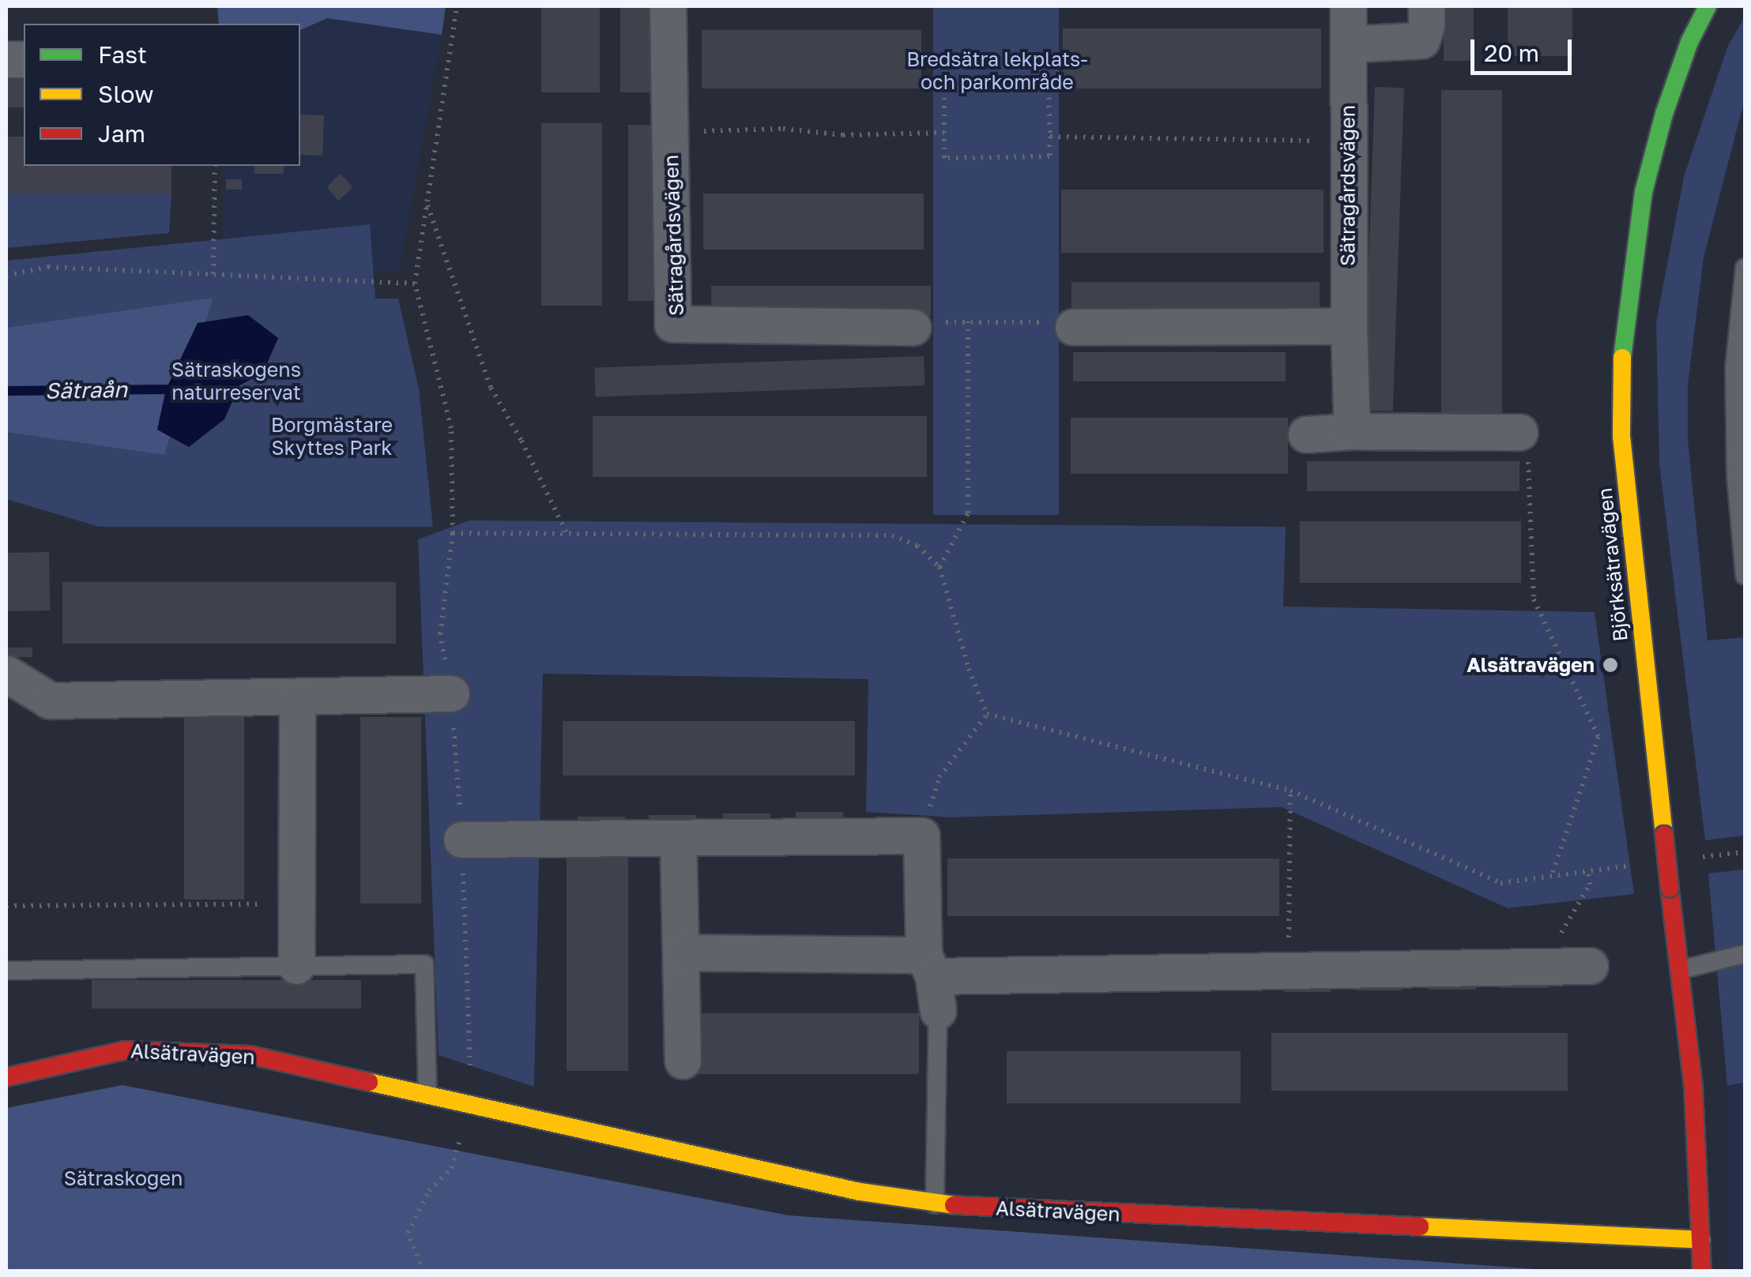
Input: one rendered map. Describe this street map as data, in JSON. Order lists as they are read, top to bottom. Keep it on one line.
{"streets":{"street":["Sätragårdsvägen","Björksätravägen","Alsätravägen"]},"crossings":[["Björksätravägen","Alsätravägen"]],"water":["Sätraån"],"parks":["Bredsätra lekplats- och parkområde","Sätraskogens naturreservat","Borgmästare Skyttes Park","Sätraskogen"],"places":["Alsätravägen"],"legend":["Fast","Slow","Jam"],"scale_bar":"20 m"}
